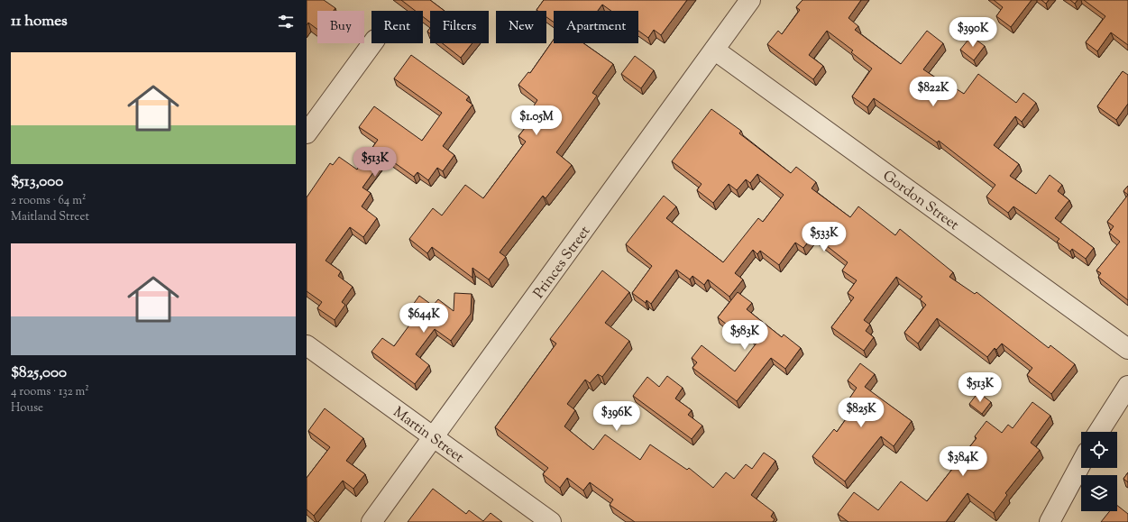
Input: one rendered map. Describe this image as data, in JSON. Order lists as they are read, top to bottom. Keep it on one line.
{"streets":{"street":["Gordon Street","Princes Street","Martin Street"]},"crossings":[["Gordon Street","Princes Street"],["Princes Street","Martin Street"]],"page":{"heading":"11 homes","chip":["Buy","Rent","Filters","New","Apartment"],"price":["$390K","$822K","$1.05M","$513K","$533K","$644K","$583K","$513K","$825K","$396K","$384K"],"list":[{"name":"$513,000","note":"2 rooms · 64 m² · Maitland Street"},{"name":"$825,000","note":"4 rooms · 132 m² · House"}]}}
